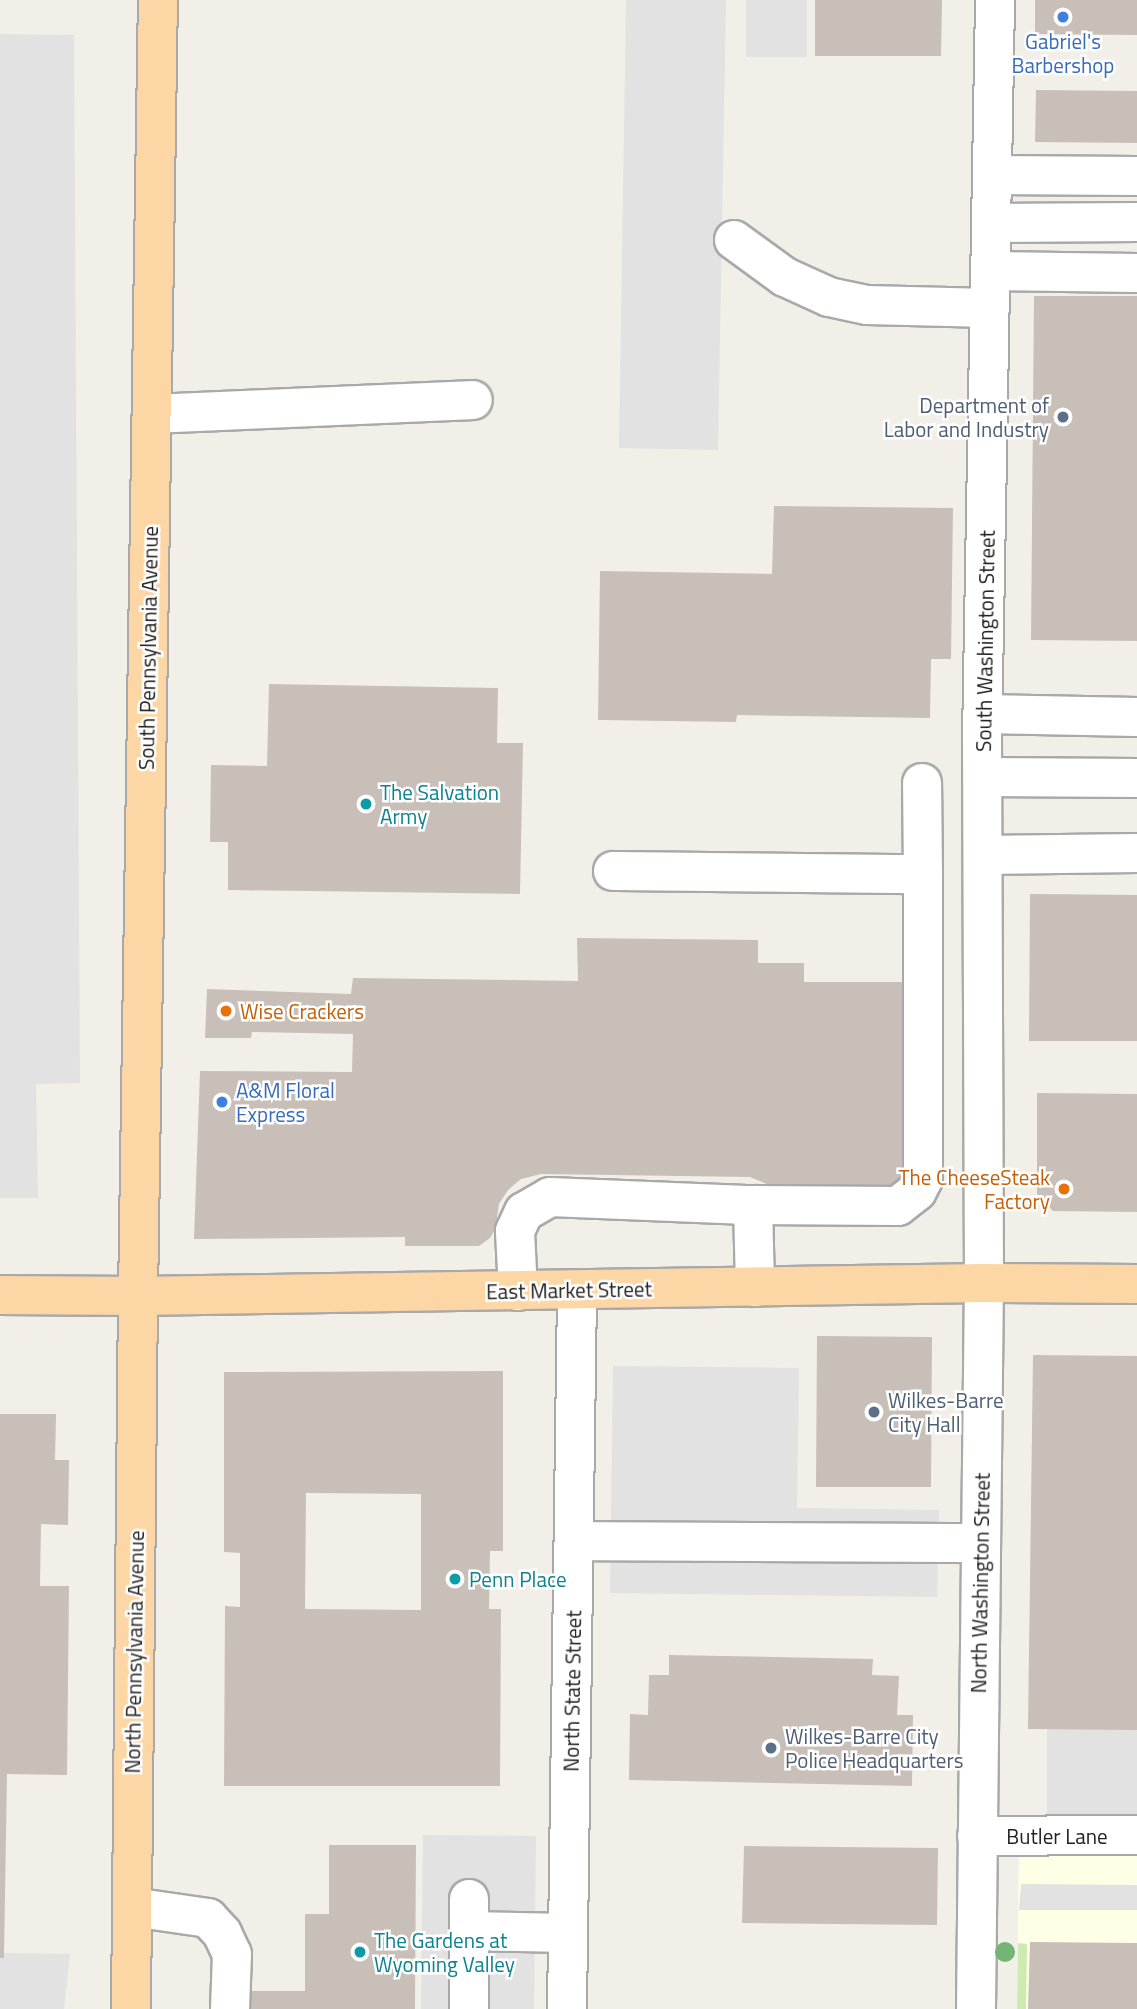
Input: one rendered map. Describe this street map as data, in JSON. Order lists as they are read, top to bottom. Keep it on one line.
{"streets":{"main road":["South Pennsylvania Avenue","East Market Street","North Pennsylvania Avenue"],"street":["South Washington Street","North Washington Street","North State Street","Butler Lane"]},"crossings":[["South Washington Street","East Market Street"],["South Washington Street","North Washington Street"],["South Pennsylvania Avenue","East Market Street"],["South Pennsylvania Avenue","North Pennsylvania Avenue"],["East Market Street","North Washington Street"],["East Market Street","North Pennsylvania Avenue"],["East Market Street","North State Street"],["North Washington Street","Butler Lane"]],"places":["Gabriel's Barbershop","Department of Labor and Industry","The Salvation Army","Wise Crackers","A&M Floral Express","The CheeseSteak Factory","Wilkes-Barre City Hall","Penn Place","Wilkes-Barre City Police Headquarters","The Gardens at Wyoming Valley"]}
